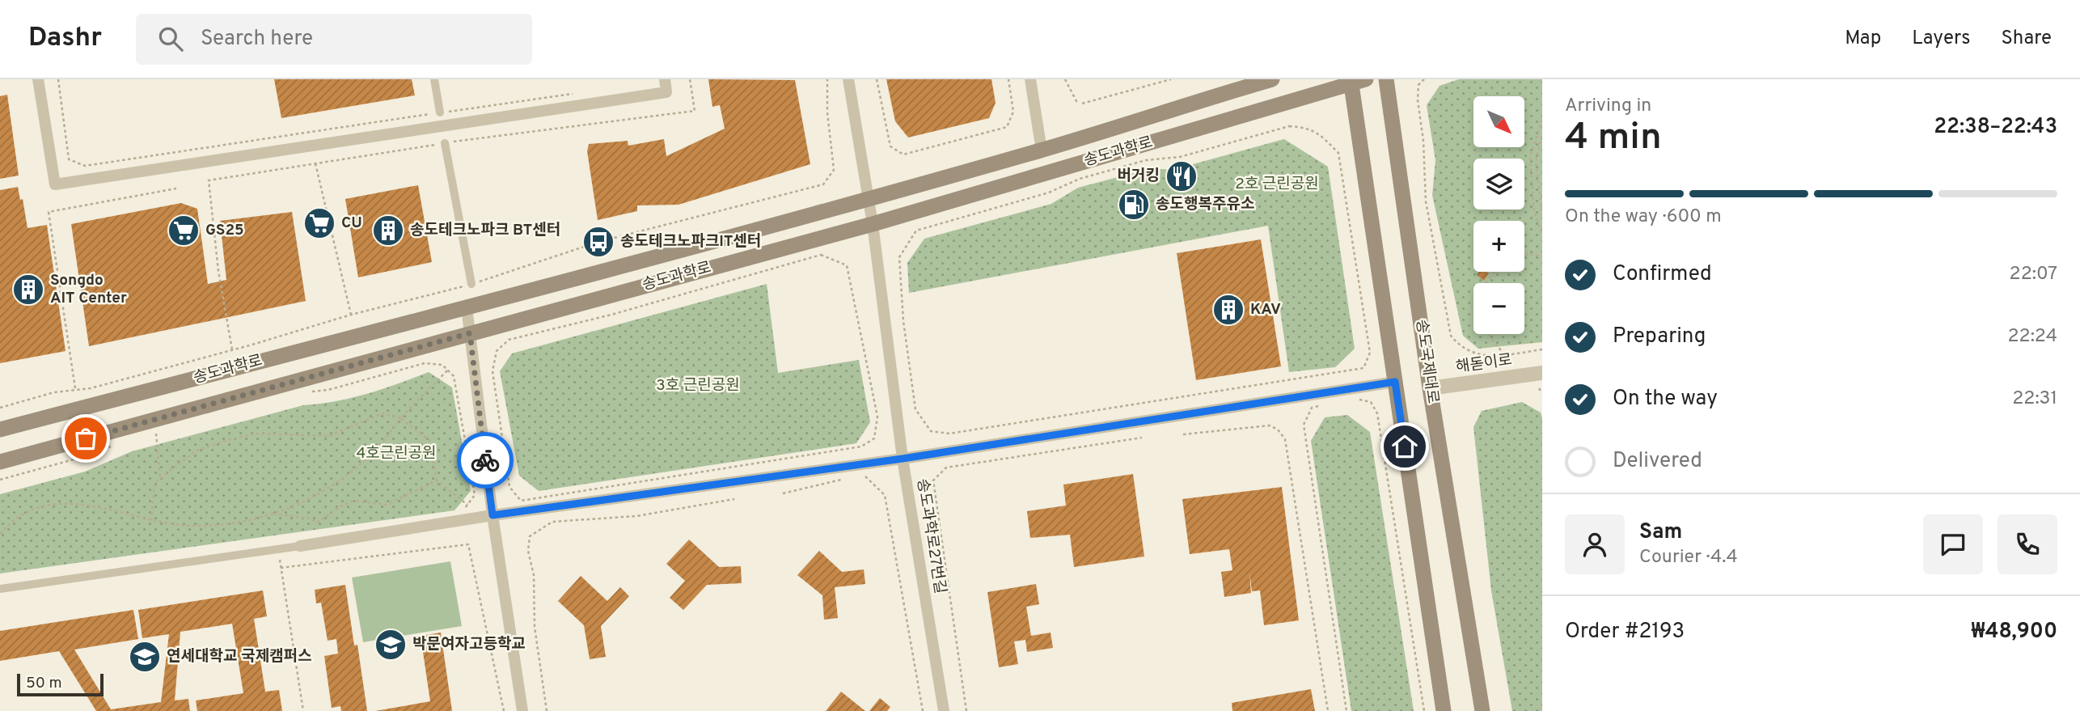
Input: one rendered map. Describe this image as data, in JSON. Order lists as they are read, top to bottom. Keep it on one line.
{"streets":{"main road":["송도과학로","송도국제대로"],"street":["해돋이로","송도과학로27번길"]},"crossings":[["송도과학로","송도과학로27번길"],["송도국제대로","해돋이로"]],"parks":["2호 근린공원","3호 근린공원","4호근린공원"],"places":{"restaurant":["버거킹"],"fuel station":["송도행복주유소"],"supermarket":["CU","GS25"],"building":["송도테크노파크 BT센터","Songdo AIT Center","KAV"],"bus stop":["송도테크노파크IT센터"],"school or university":["박문여자고등학교","연세대학교 국제캠퍼스"]},"scale_bar":"50 m","north":"bottom right","page":{"header":"Dashr","search":"Search here","nav":["Map","Layers","Share"],"heading":["4 min","Arriving in","22:38–22:43"],"panel":["Sam","Courier · 4.4","Order #2193","₩48,900"],"map_buttons":["+","−"],"bar":"On the way · 600 m","list":[["Confirmed","22:07"],["Preparing","22:24"],["On the way","22:31"],"Delivered"],"scale":"50 m"}}
